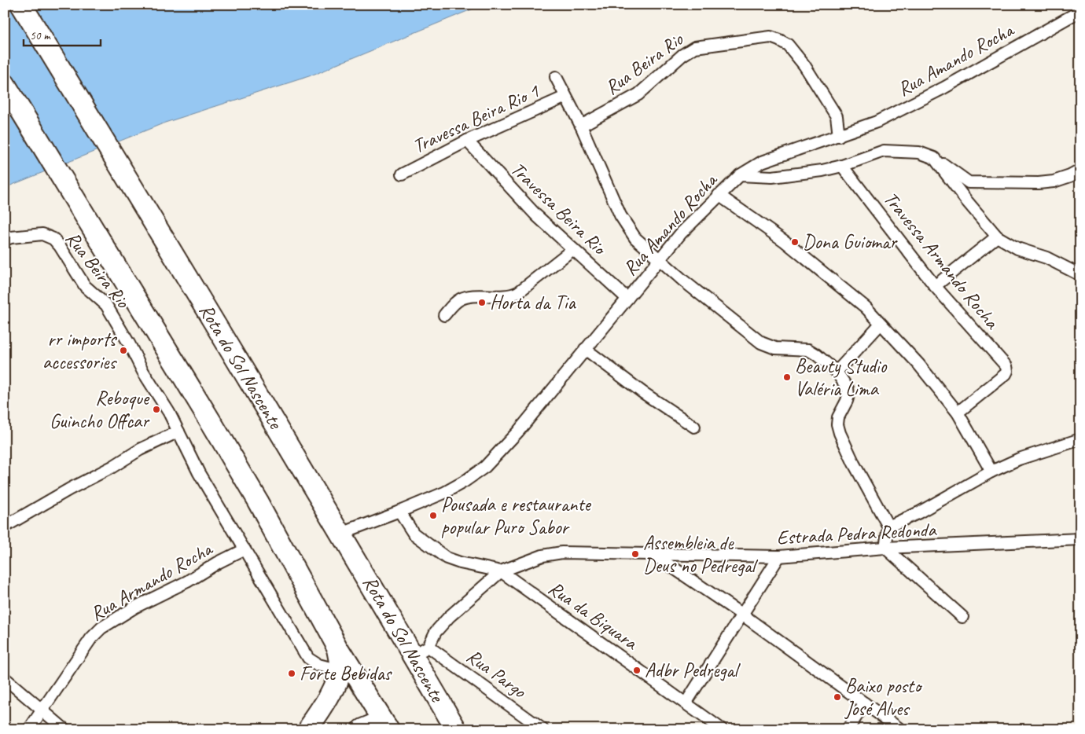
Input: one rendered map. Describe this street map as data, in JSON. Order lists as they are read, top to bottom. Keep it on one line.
{"streets":{"highway":["Rota do Sol Nascente"],"street":["Rua Amando Rocha","Rua Beira Rio","Travessa Beira Rio 1","Travessa Beira Rio","Travessa Armando Rocha","Estrada Pedra Redonda","Rua Armando Rocha","Rua da Biquara","Rua Pargo"]},"crossings":[["Rua Amando Rocha","Rua Beira Rio"],["Rua Amando Rocha","Travessa Beira Rio"],["Rua Amando Rocha","Rota do Sol Nascente"],["Rua Beira Rio","Rua Armando Rocha"],["Travessa Beira Rio 1","Travessa Beira Rio"],["Rota do Sol Nascente","Rua Pargo"],["Estrada Pedra Redonda","Rua da Biquara"]],"places":["Dona Guiomar","Horta da Tia","rr imports accessories","Beauty Studio Valéria Lima","Reboque Guincho Offcar","Pousada e restaurante popular Puro Sabor","Assembleia de Deus no Pedregal","Adbr Pedregal","Forte Bebidas","Baixo posto José Alves"],"scale_bar":"50 m"}
